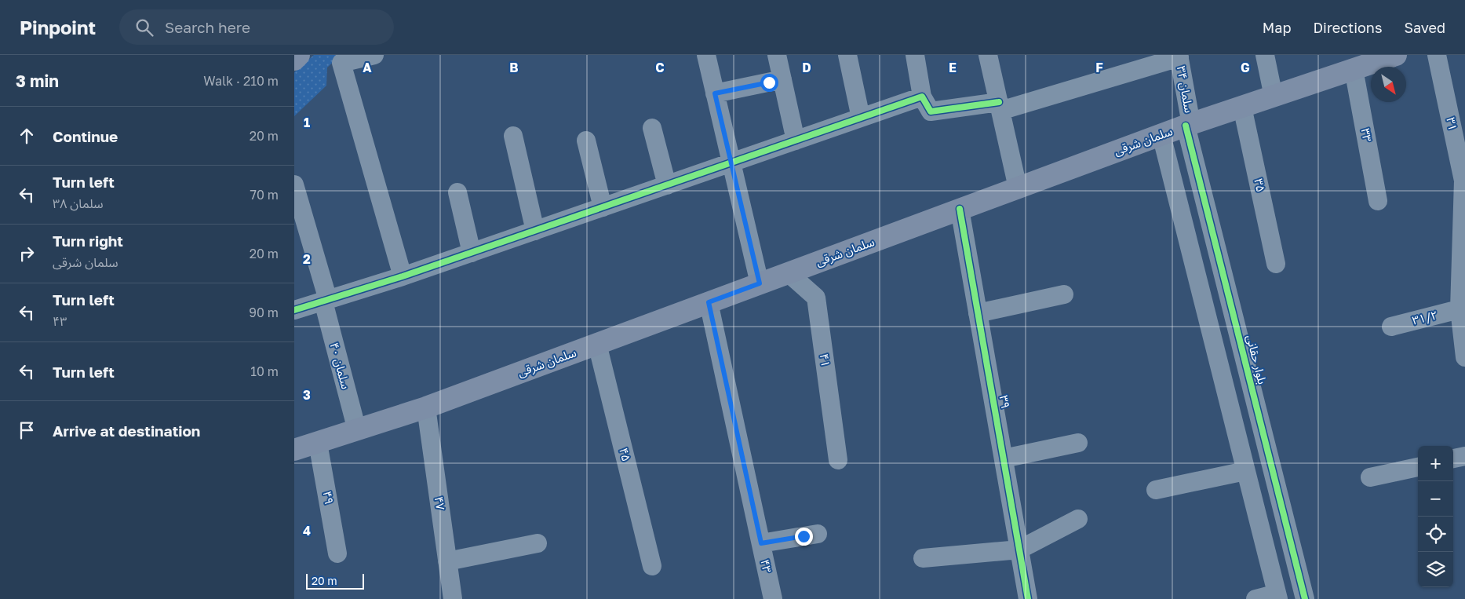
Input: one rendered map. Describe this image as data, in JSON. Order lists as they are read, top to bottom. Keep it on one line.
{"streets":{"main road":["سلمان شرقی"],"street":["سلمان ۳۴","۳۱","۳۳","۳۵","۳۱/۲","بلوار حقانی","۴۱","سلمان ۴۰","۳۹","۴۵","۴۹","۴۷","۴۳"]},"crossings":[["سلمان ۳۴","سلمان شرقی"],["سلمان ۳۴","بلوار حقانی"],["۳۱","۳۱/۲"],["۳۳","سلمان شرقی"],["سلمان شرقی","۳۵"],["سلمان شرقی","بلوار حقانی"],["سلمان شرقی","۴۱"],["سلمان شرقی","سلمان ۴۰"],["سلمان شرقی","۳۹"],["سلمان شرقی","۴۵"],["سلمان شرقی","۴۹"],["سلمان شرقی","۴۷"],["سلمان شرقی","۴۳"]],"scale_bar":"20 m","north":"bottom right","page":{"header":"Pinpoint","search":"Search here","nav":["Map","Directions","Saved"],"heading":["3 min","Walk · 210 m"],"list":[["Continue","20 m"],["Turn left","سلمان ۳۸","70 m"],["Turn right","سلمان شرقی","20 m"],["Turn left","۴۳","90 m"],["Turn left","10 m"],"Arrive at destination"],"map_buttons":["+","−"],"scale":"20 m"},"grid":{"columns":["A","B","C","D","E","F","G"],"rows":["1","2","3","4"]}}
